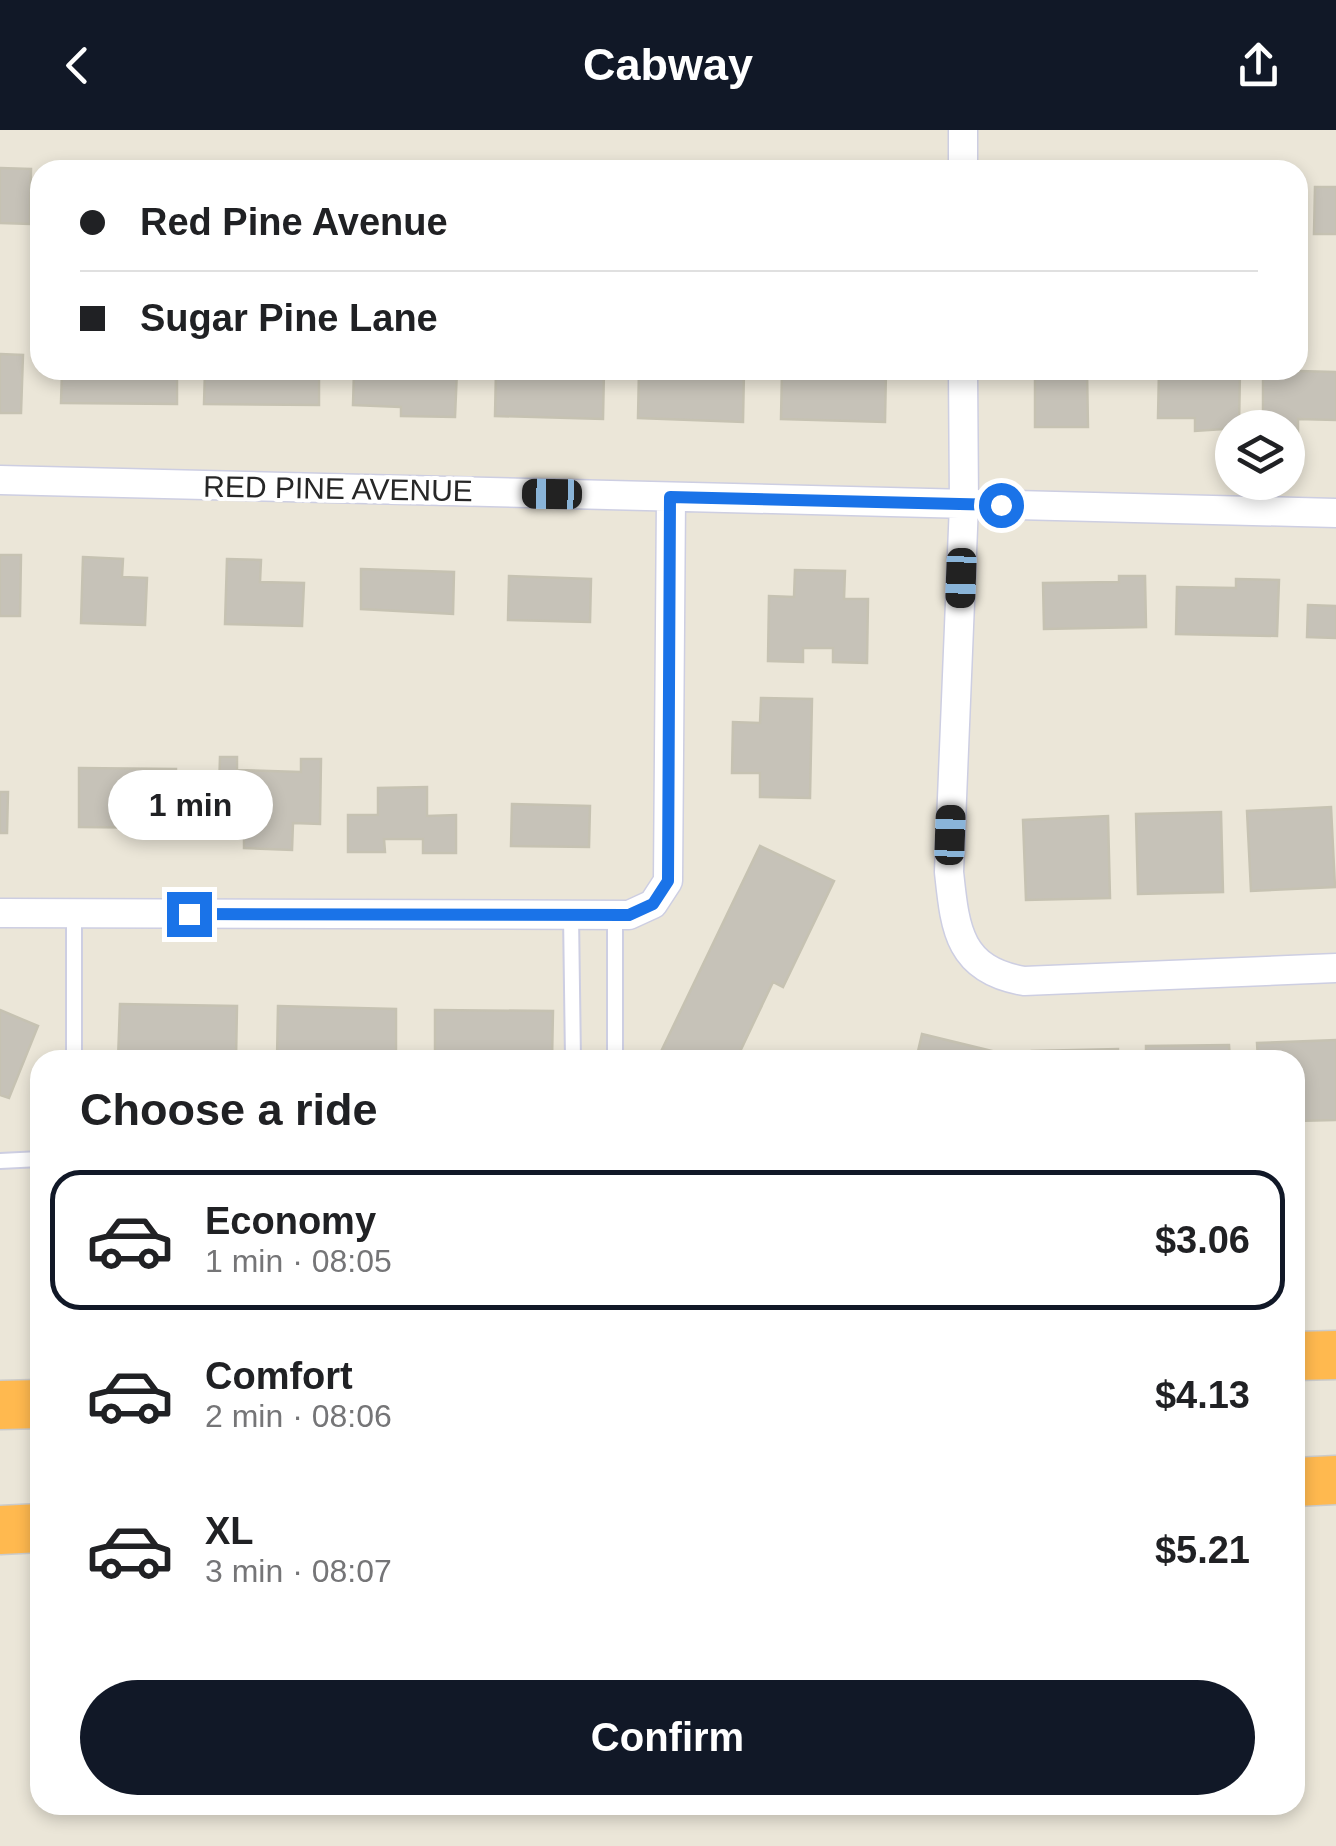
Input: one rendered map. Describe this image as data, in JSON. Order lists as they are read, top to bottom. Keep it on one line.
{"streets":{"street":["RED PINE AVENUE"]},"page":{"header":"Cabway","banner":["Red Pine Avenue","Sugar Pine Lane"],"bubble":"1 min","heading":"Choose a ride","list":[{"name":"Economy","note":"1 min · 08:05","value":"$3.06"},{"name":"Comfort","note":"2 min · 08:06","value":"$4.13"},{"name":"XL","note":"3 min · 08:07","value":"$5.21"}],"buttons":"Confirm"}}
